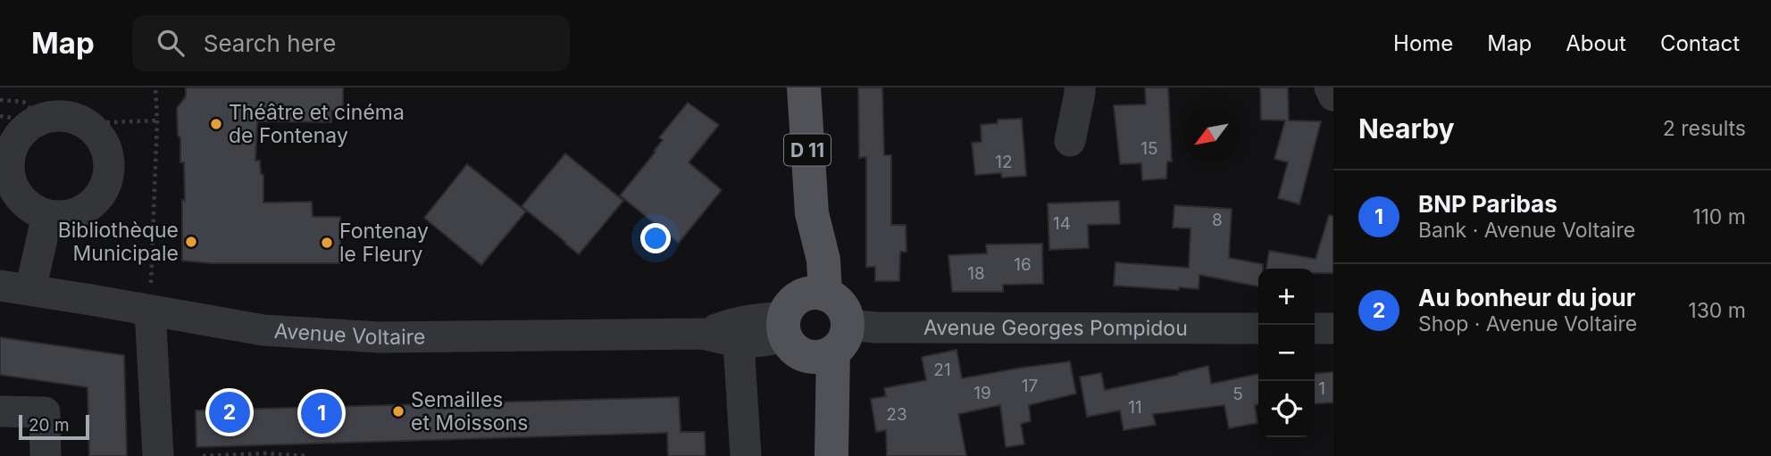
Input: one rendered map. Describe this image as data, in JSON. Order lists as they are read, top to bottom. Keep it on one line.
{"streets":{"main road":["D 11"],"street":["Avenue Georges Pompidou","Avenue Voltaire"]},"crossings":[["D 11","Avenue Georges Pompidou"],["D 11","Avenue Voltaire"],["Avenue Georges Pompidou","Avenue Voltaire"]],"places":["Théâtre et cinéma de Fontenay","Bibliothèque Municipale","Fontenay le Fleury","Semailles et Moissons"],"house_numbers":["15","12","8","14","16","18","21","17","1","19","5","11","23"],"scale_bar":"20 m","north":"bottom left","page":{"header":"Map","search":"Search here","nav":["Home","Map","About","Contact"],"heading":["Nearby","2 results"],"list":[{"mark":"1","name":"BNP Paribas","note":"Bank · Avenue Voltaire","value":"110 m"},{"mark":"2","name":"Au bonheur du jour","note":"Shop · Avenue Voltaire","value":"130 m"}],"map_buttons":["+","−"],"pins":["2","1"],"scale":"20 m"}}
